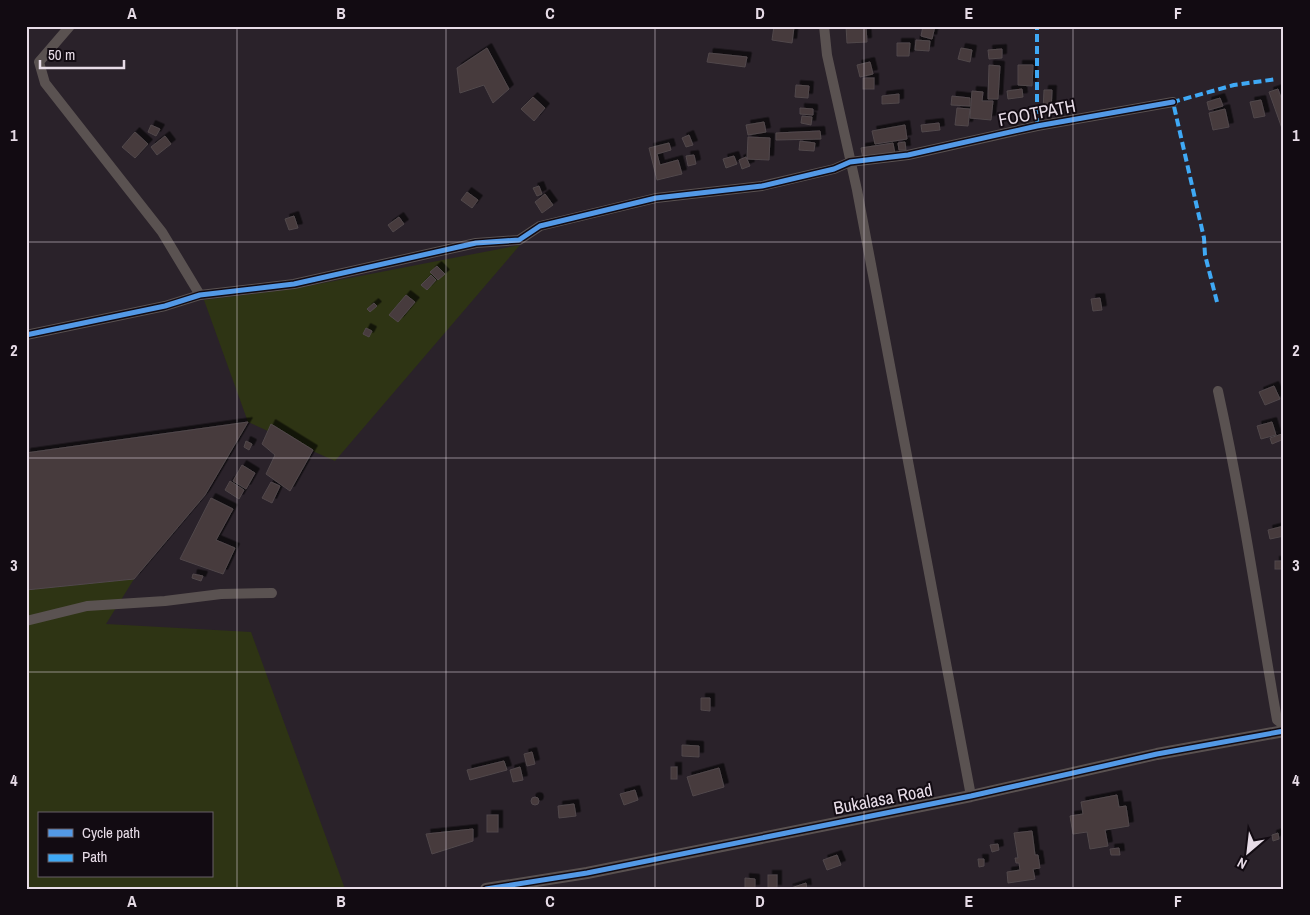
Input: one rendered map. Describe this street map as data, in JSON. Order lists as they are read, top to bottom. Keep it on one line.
{"streets":{"street":["FOOTPATH","Bukalasa Road"]},"legend":["Cycle path","Path"],"scale_bar":"50 m","north":"bottom left","grid":{"columns":["A","B","C","D","E","F"],"rows":["1","2","3","4"]}}
